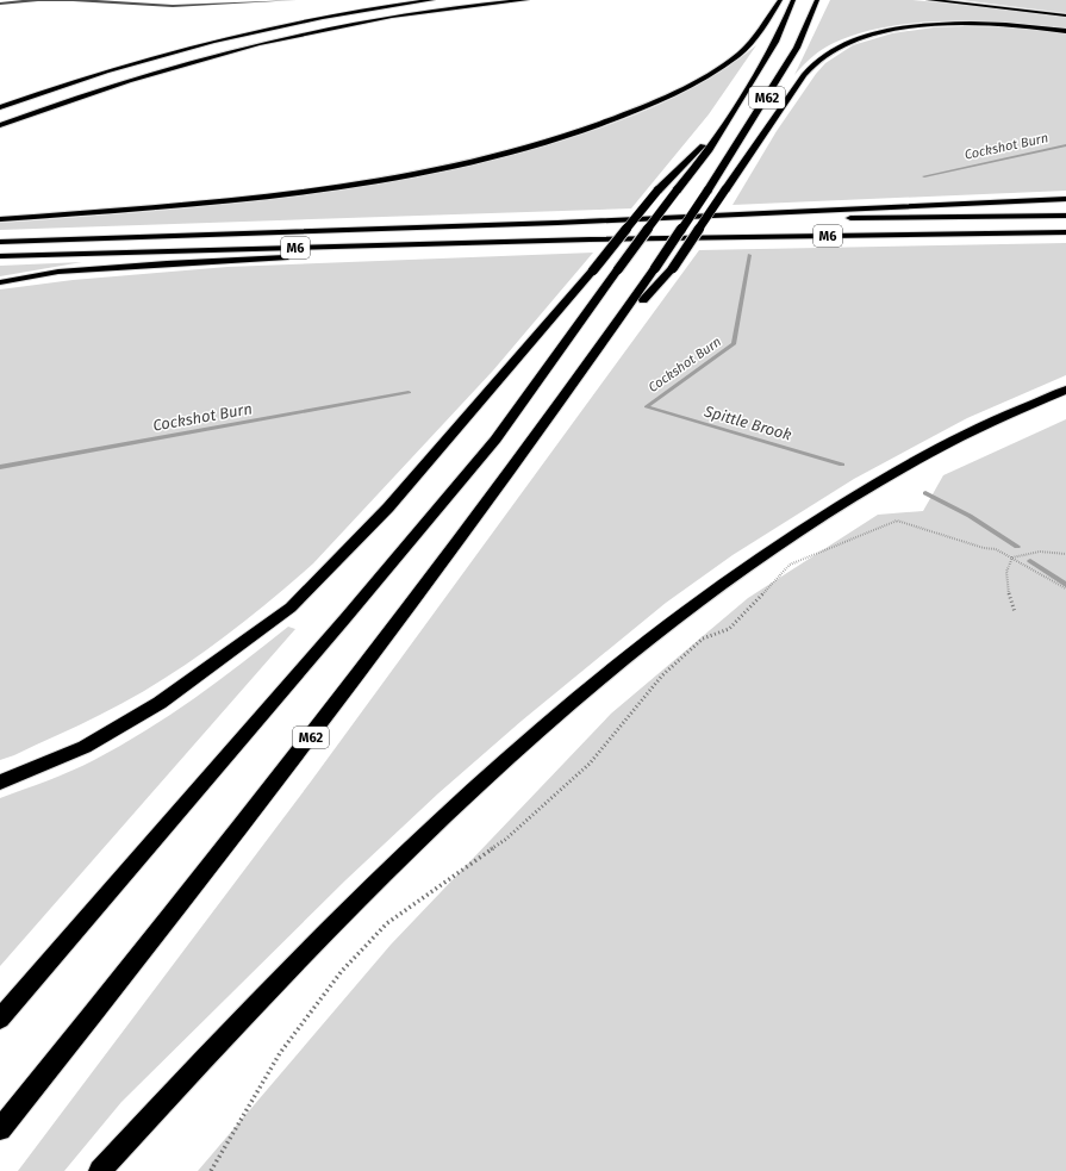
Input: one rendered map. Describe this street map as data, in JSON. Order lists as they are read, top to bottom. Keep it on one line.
{"streets":{"highway":["M62","M6"]},"water":["Cockshot Burn","Spittle Brook"]}
